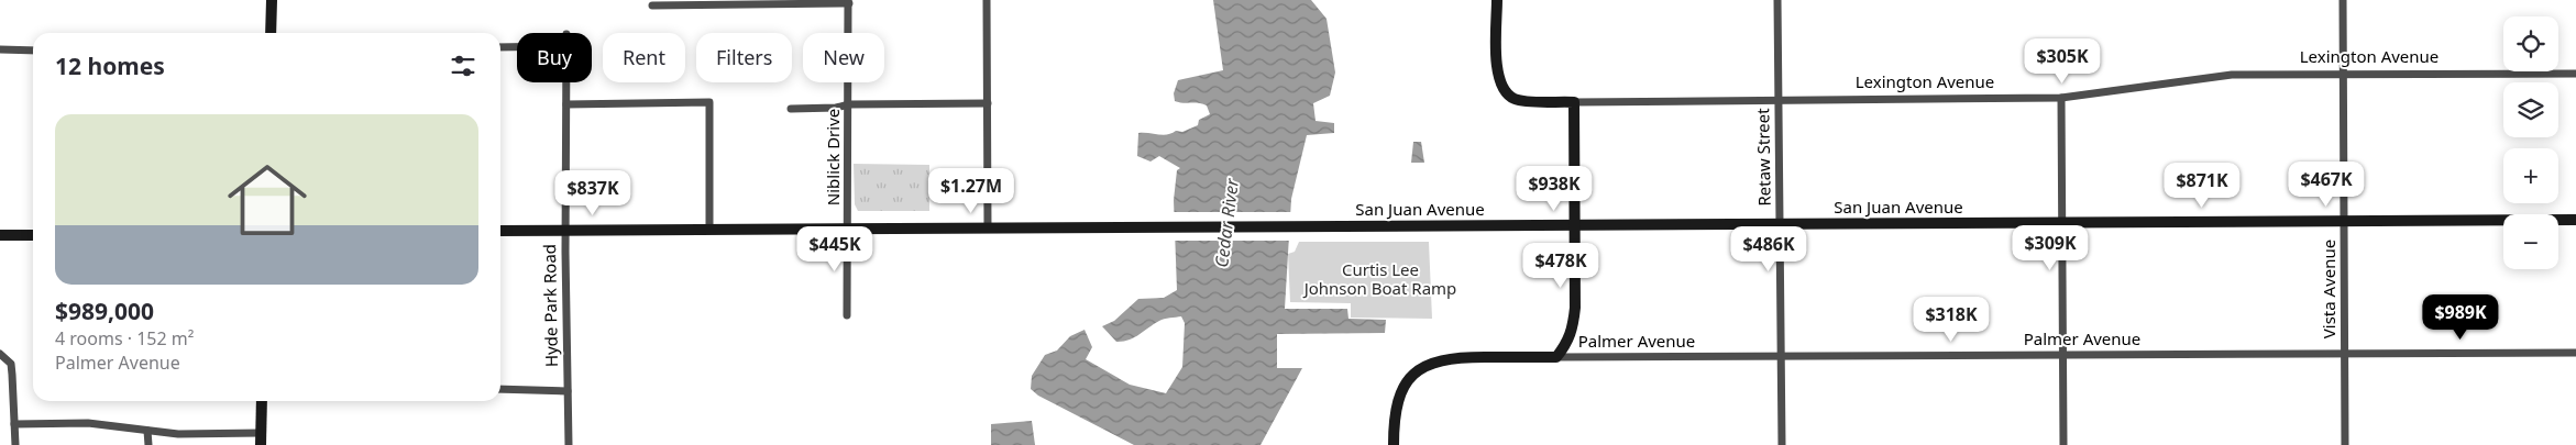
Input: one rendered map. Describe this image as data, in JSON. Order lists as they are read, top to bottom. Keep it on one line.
{"streets":{"main road":["Lexington Avenue","San Juan Avenue"],"street":["Niblick Drive","Retaw Street","Vista Avenue","Hyde Park Road","Palmer Avenue"]},"crossings":[["Lexington Avenue","Retaw Street"],["Lexington Avenue","Vista Avenue"],["Niblick Drive","San Juan Avenue"],["Retaw Street","San Juan Avenue"],["Retaw Street","Palmer Avenue"],["San Juan Avenue","Vista Avenue"],["San Juan Avenue","Hyde Park Road"],["Vista Avenue","Palmer Avenue"]],"water":["Cedar River"],"parks":["Curtis Lee Johnson Boat Ramp"],"page":{"map_buttons":["+","−"],"chip":["Buy","Rent","Filters","New"],"heading":"12 homes","price":["$305K","$467K","$871K","$938K","$1.27M","$837K","$309K","$445K","$486K","$478K","$989K","$318K"],"list":[{"name":"$989,000","note":"4 rooms · 152 m² · Palmer Avenue"}]}}
